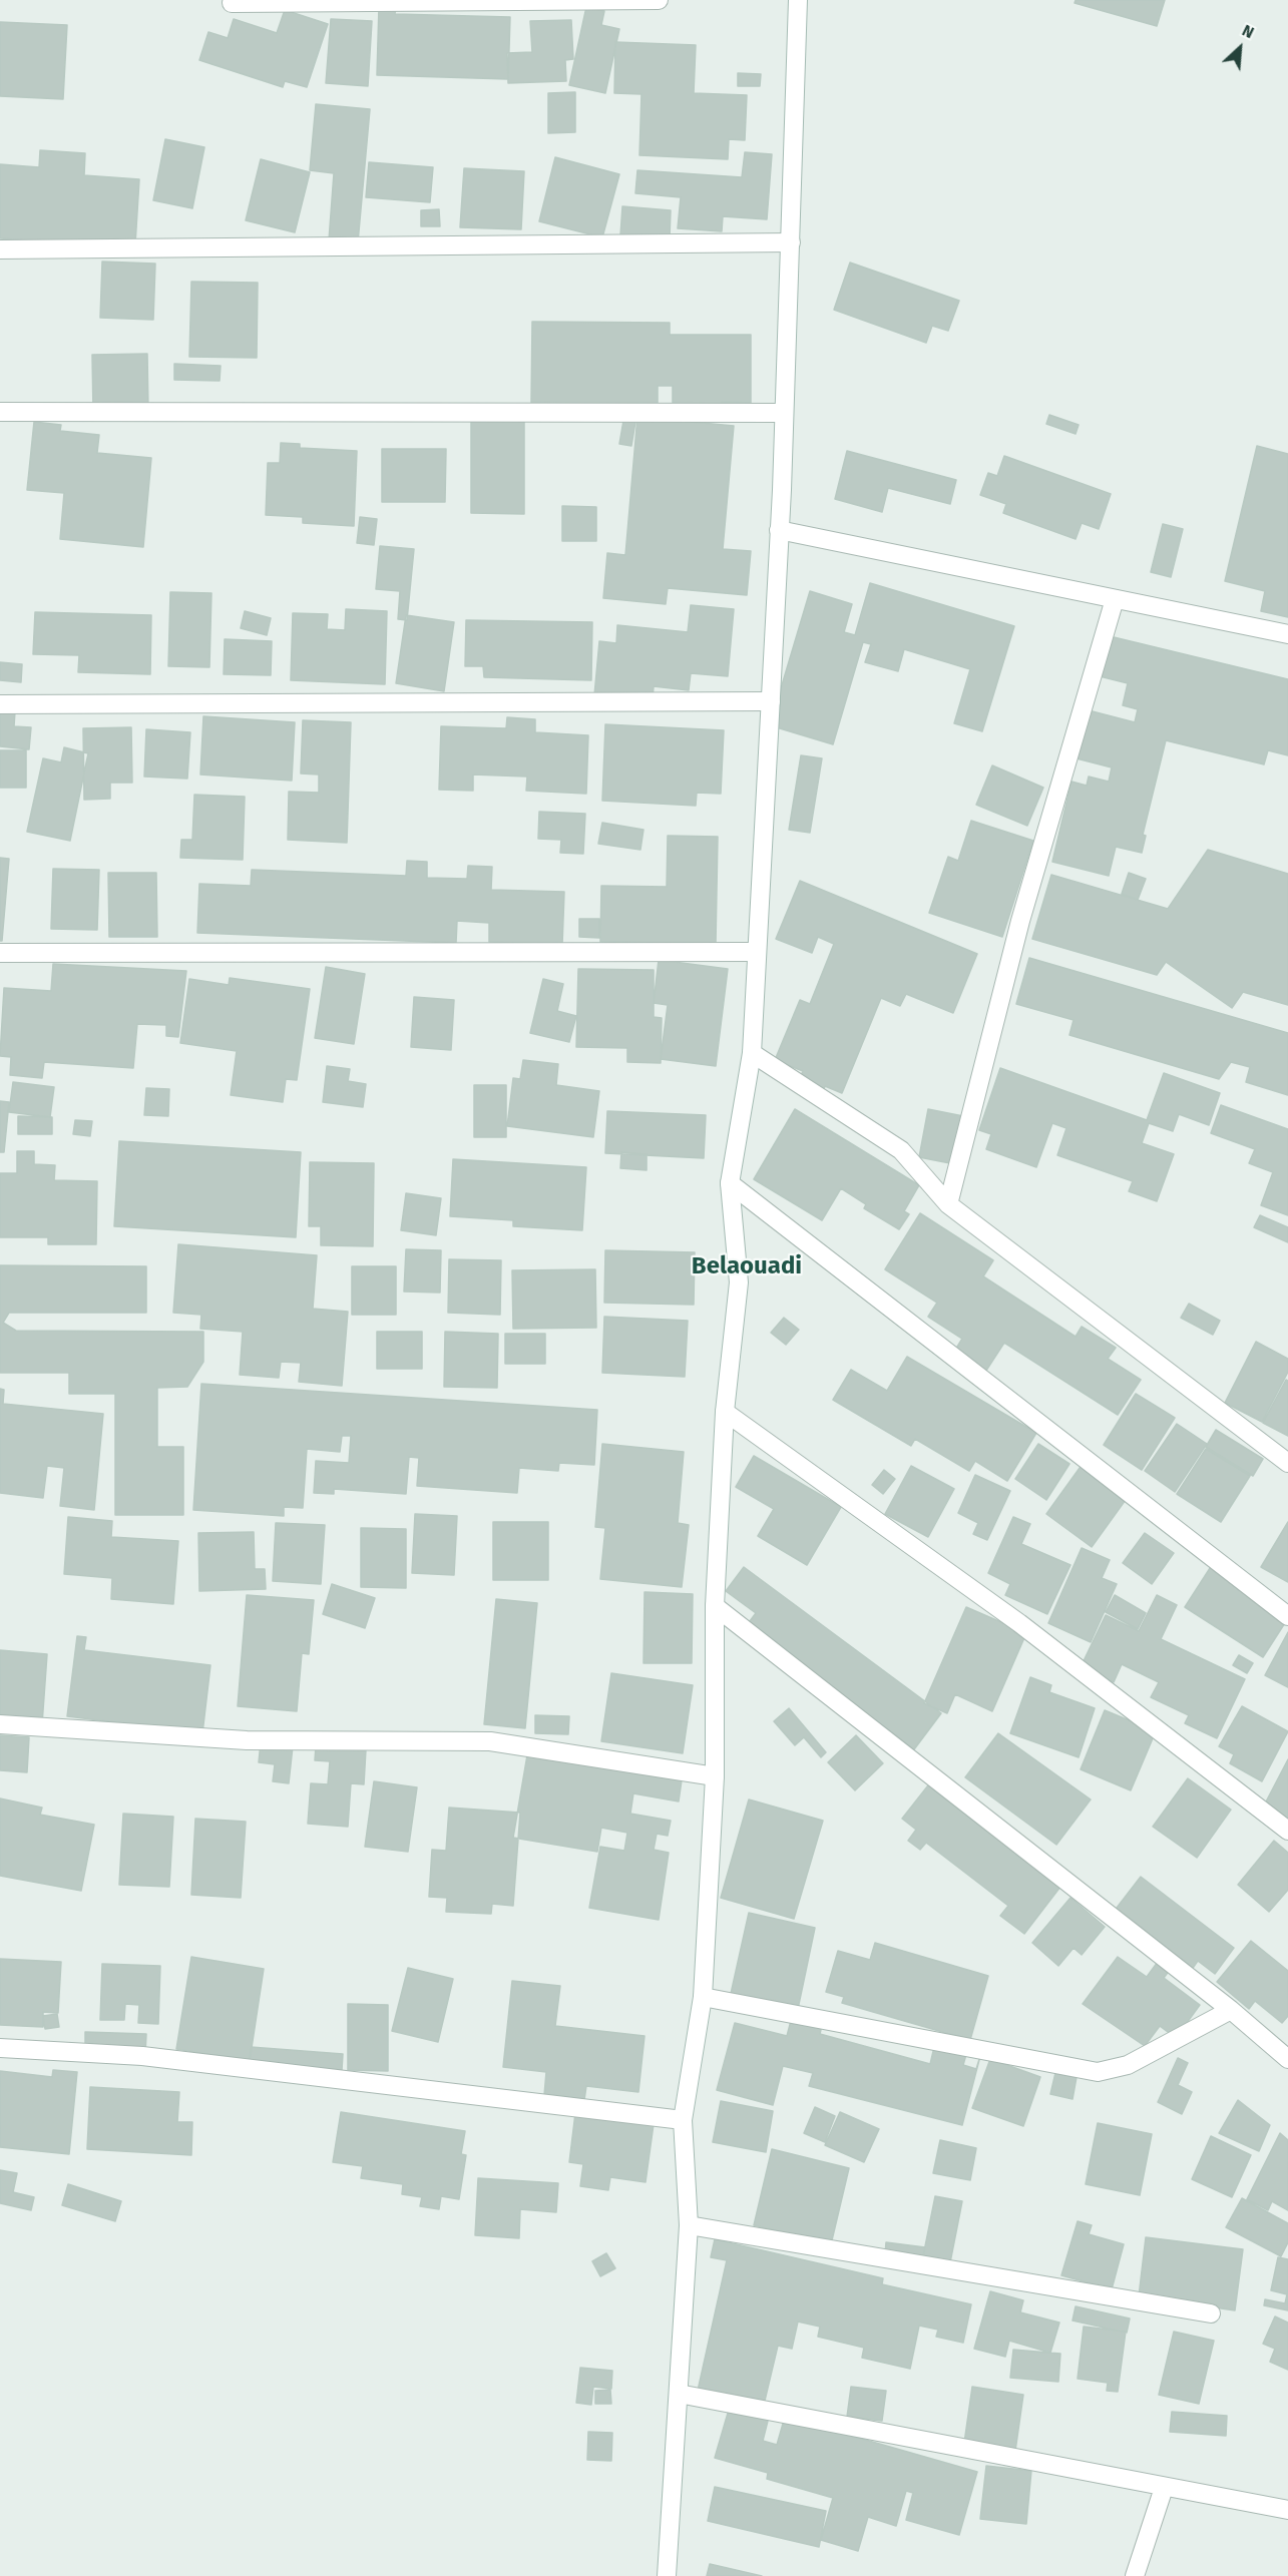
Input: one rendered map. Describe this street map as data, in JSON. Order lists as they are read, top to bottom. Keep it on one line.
{"districts":["Belaouadi"],"north":"top right"}
